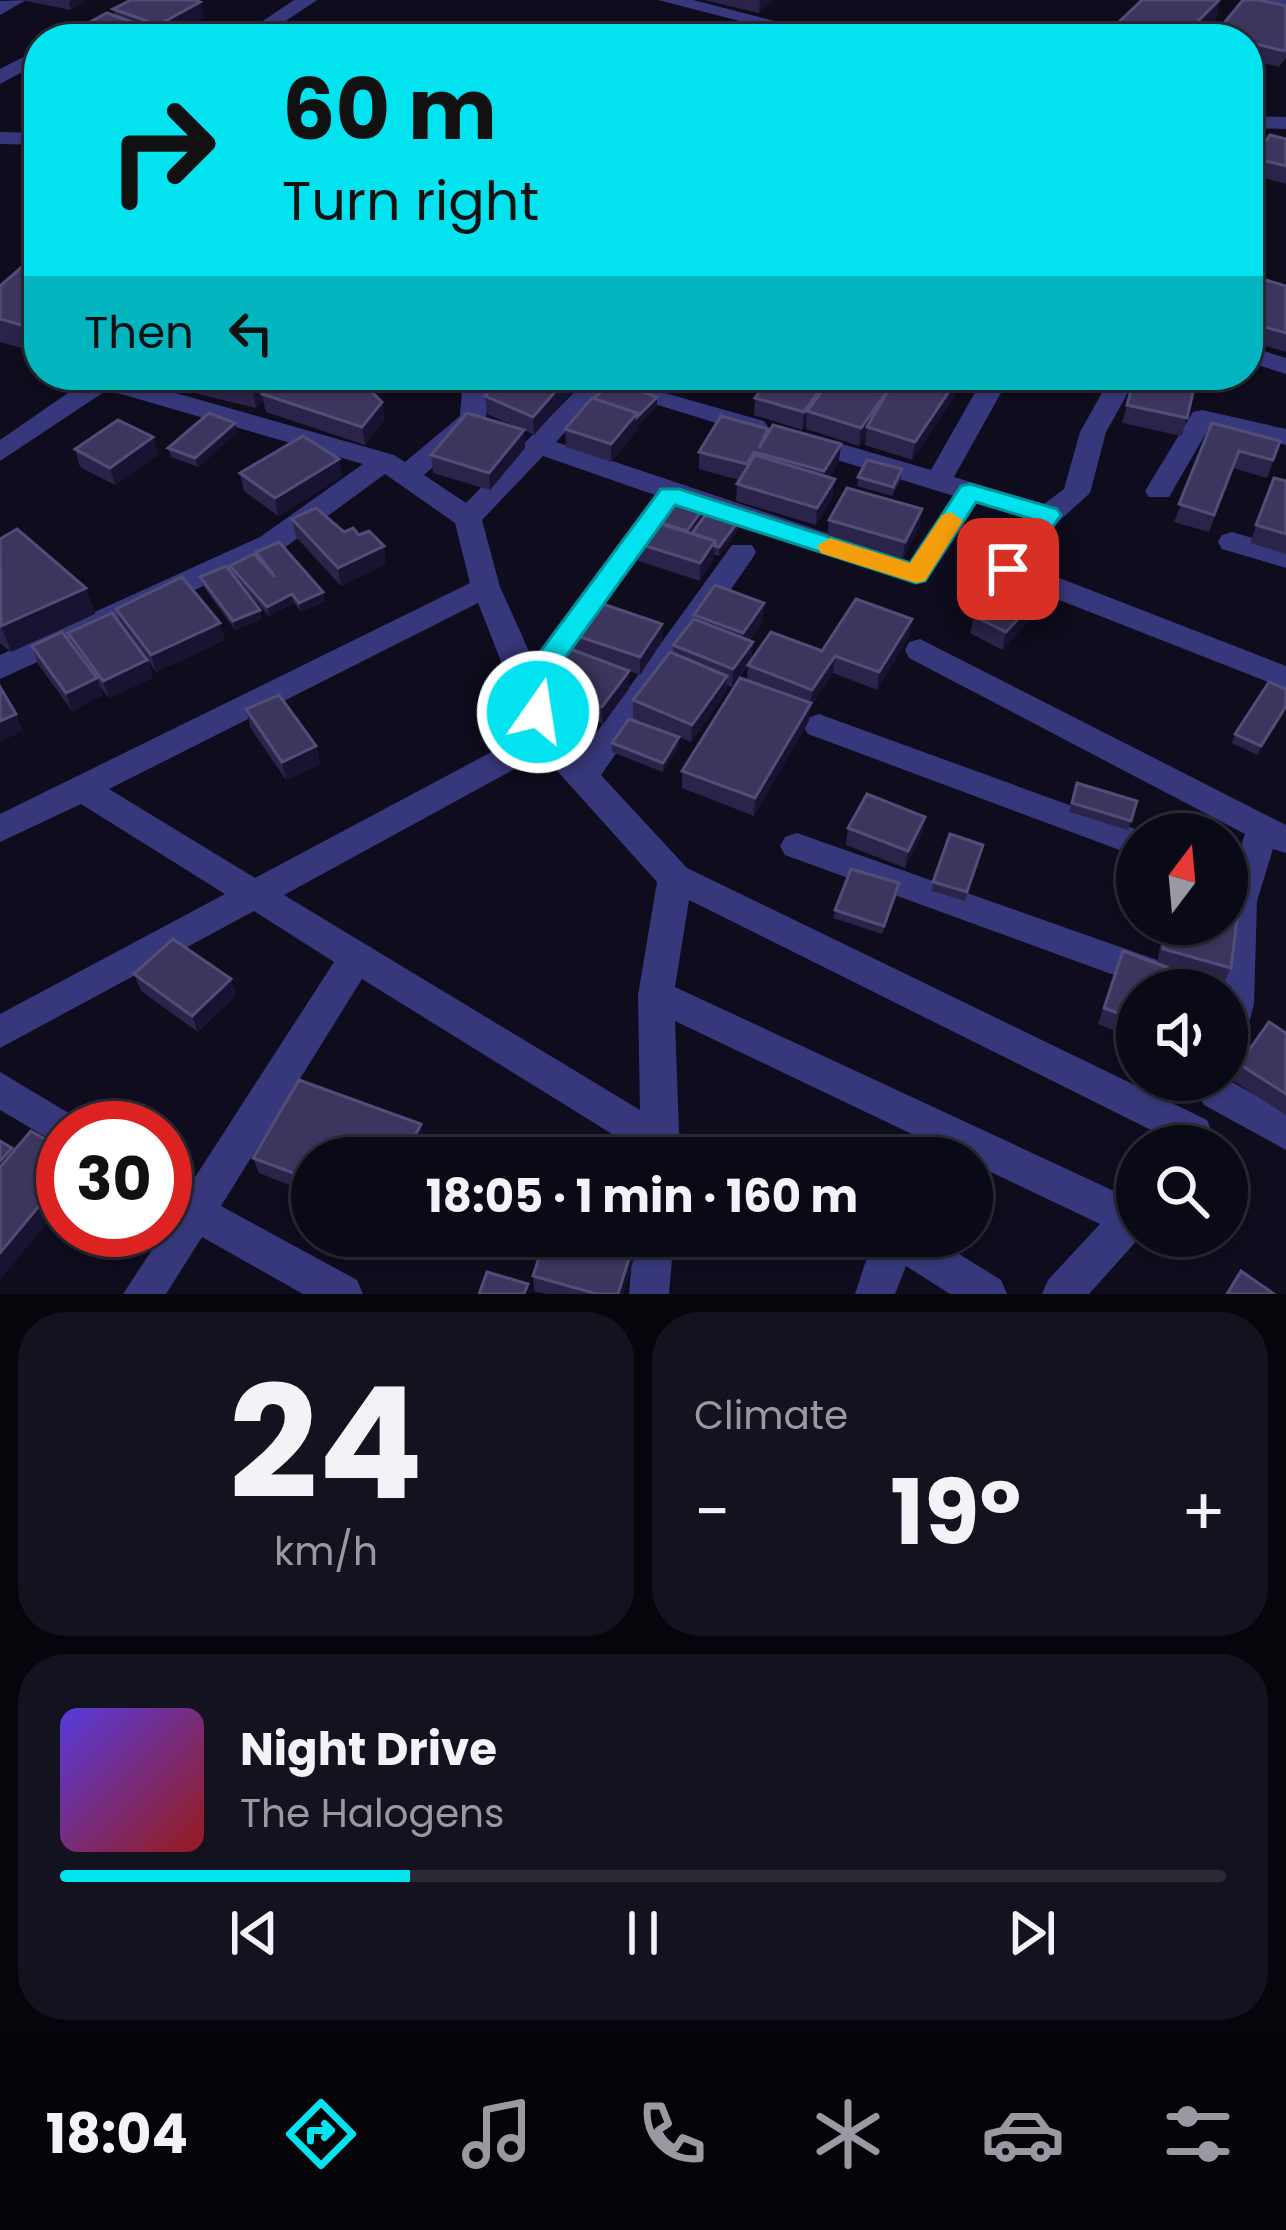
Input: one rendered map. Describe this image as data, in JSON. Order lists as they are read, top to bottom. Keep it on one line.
{"north":"top","page":{"turn":["60 m","Turn right"],"then":"Then","limit":"30","trip":"18:05 · 1 min · 160 m","tile":[["24","km/h"],"Climate"],"heat":["−","19°","+"],"song":["Night Drive","The Halogens"],"tabs":"18:04"}}
